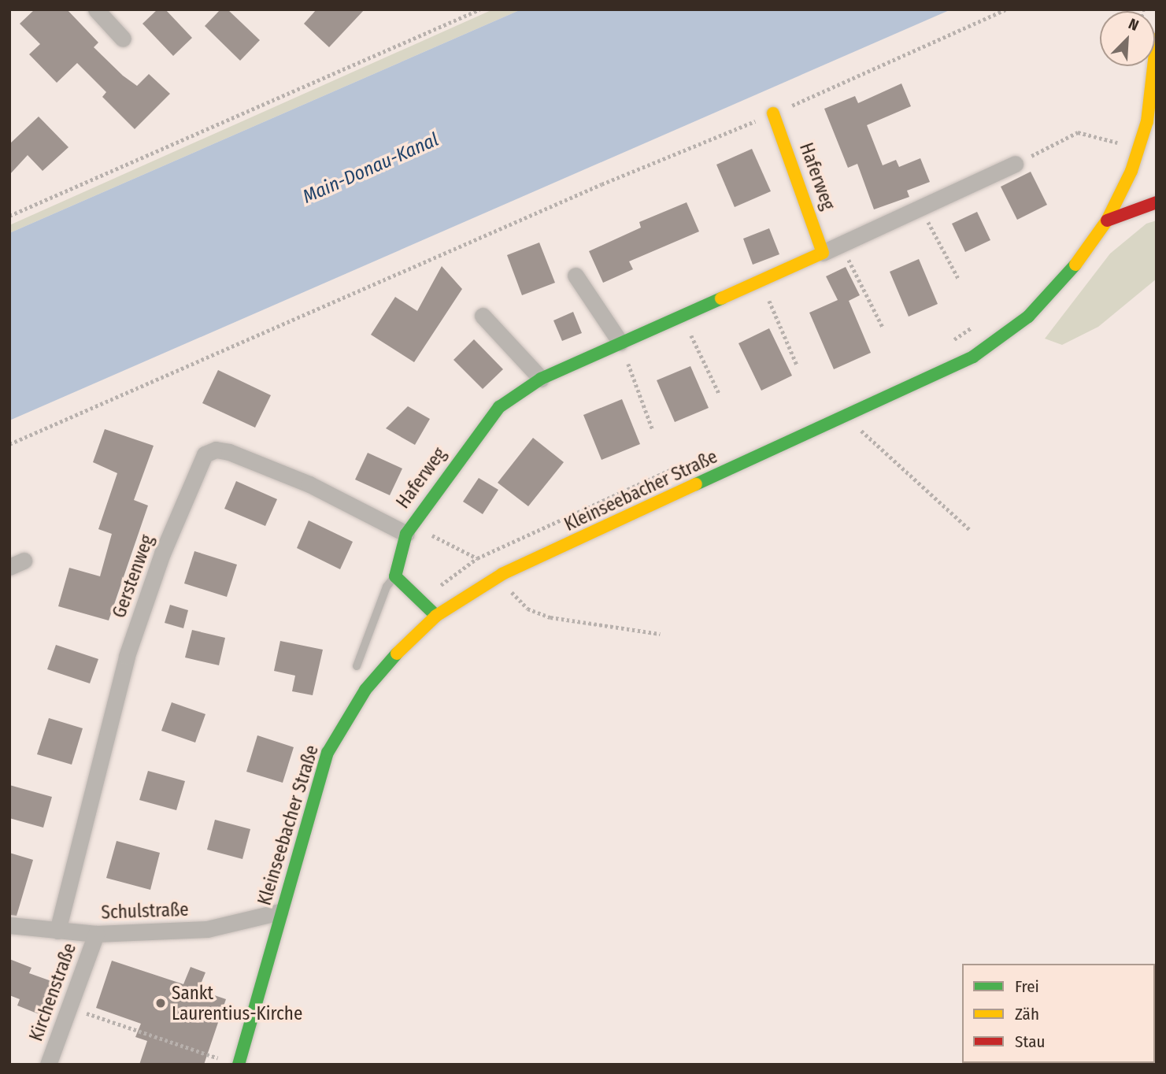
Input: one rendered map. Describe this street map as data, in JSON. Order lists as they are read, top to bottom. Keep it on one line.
{"streets":{"street":["Haferweg","Kleinseebacher Straße","Gerstenweg","Schulstraße","Kirchenstraße"]},"crossings":[["Haferweg","Gerstenweg"],["Kleinseebacher Straße","Schulstraße"],["Gerstenweg","Schulstraße"],["Schulstraße","Kirchenstraße"]],"water":["Main-Donau-Kanal"],"places":["Sankt Laurentius-Kirche"],"legend":["Frei","Zäh","Stau"],"north":"top right"}
